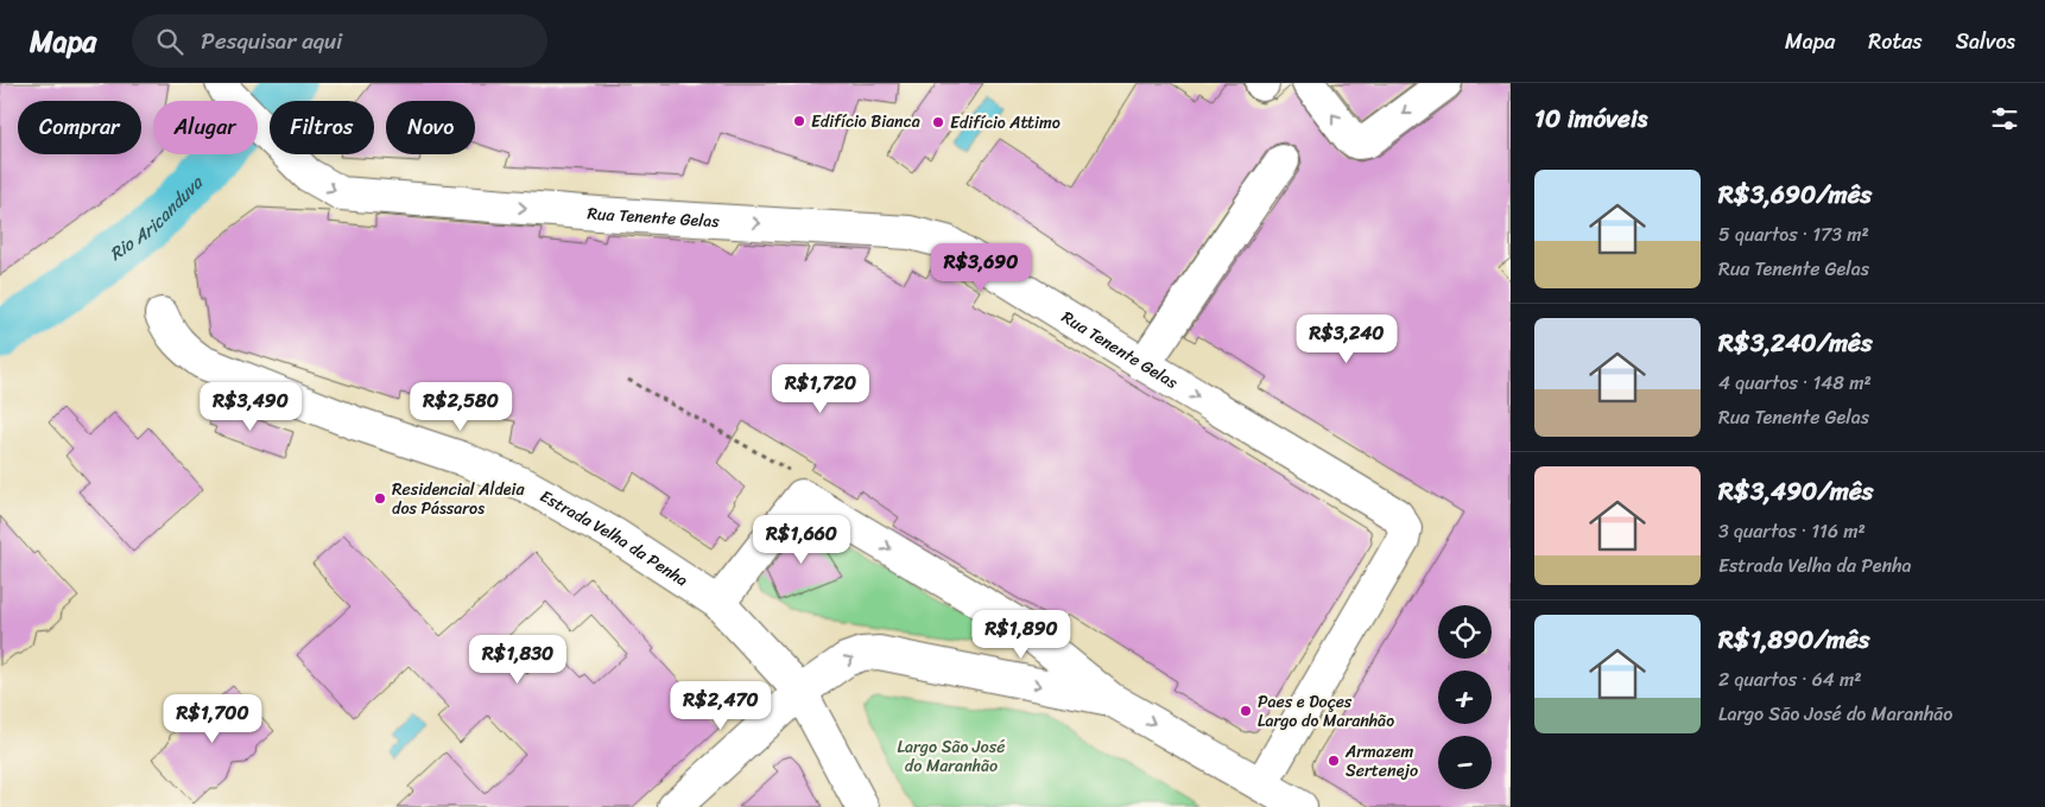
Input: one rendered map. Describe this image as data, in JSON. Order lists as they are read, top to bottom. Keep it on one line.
{"streets":{"street":["Rua Tenente Gelas","Estrada Velha da Penha"]},"water":["Rio Aricanduva"],"parks":["Largo São José do Maranhão"],"places":["Edifício Bianca","Edifício Attimo","Residencial Aldeia dos Pássaros","Paes e Doçes Largo do Maranhão","Armazem Sertenejo"],"page":{"header":"Mapa","search":"Pesquisar aqui","nav":["Mapa","Rotas","Salvos"],"heading":"10 imóveis","chip":["Comprar","Alugar","Filtros","Novo"],"list":[{"name":"R$3,690/mês","note":"5 quartos · 173 m² · Rua Tenente Gelas"},{"name":"R$3,240/mês","note":"4 quartos · 148 m² · Rua Tenente Gelas"},{"name":"R$3,490/mês","note":"3 quartos · 116 m² · Estrada Velha da Penha"},{"name":"R$1,890/mês","note":"2 quartos · 64 m² · Largo São José do Maranhão"}],"price":["R$3,690","R$3,240","R$1,720","R$3,490","R$2,580","R$1,660","R$1,890","R$1,830","R$2,470","R$1,700"],"map_buttons":["+","−"]}}
